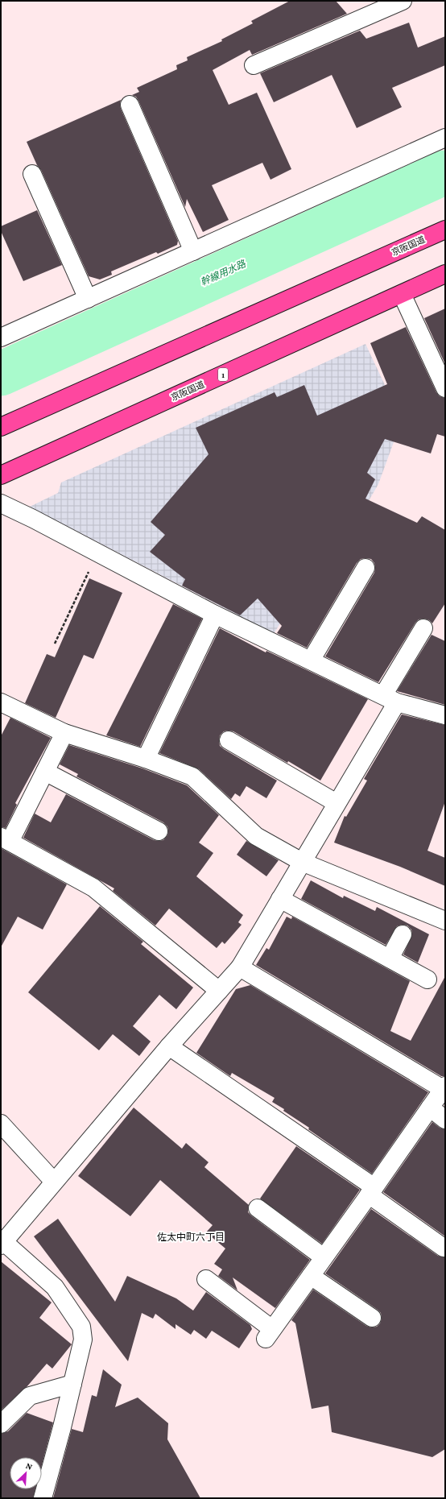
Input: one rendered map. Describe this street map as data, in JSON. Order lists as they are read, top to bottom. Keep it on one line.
{"streets":{"highway":["京阪国道","1"]},"districts":["佐太中町六丁目"],"water":["幹線用水路"],"north":"top right"}
